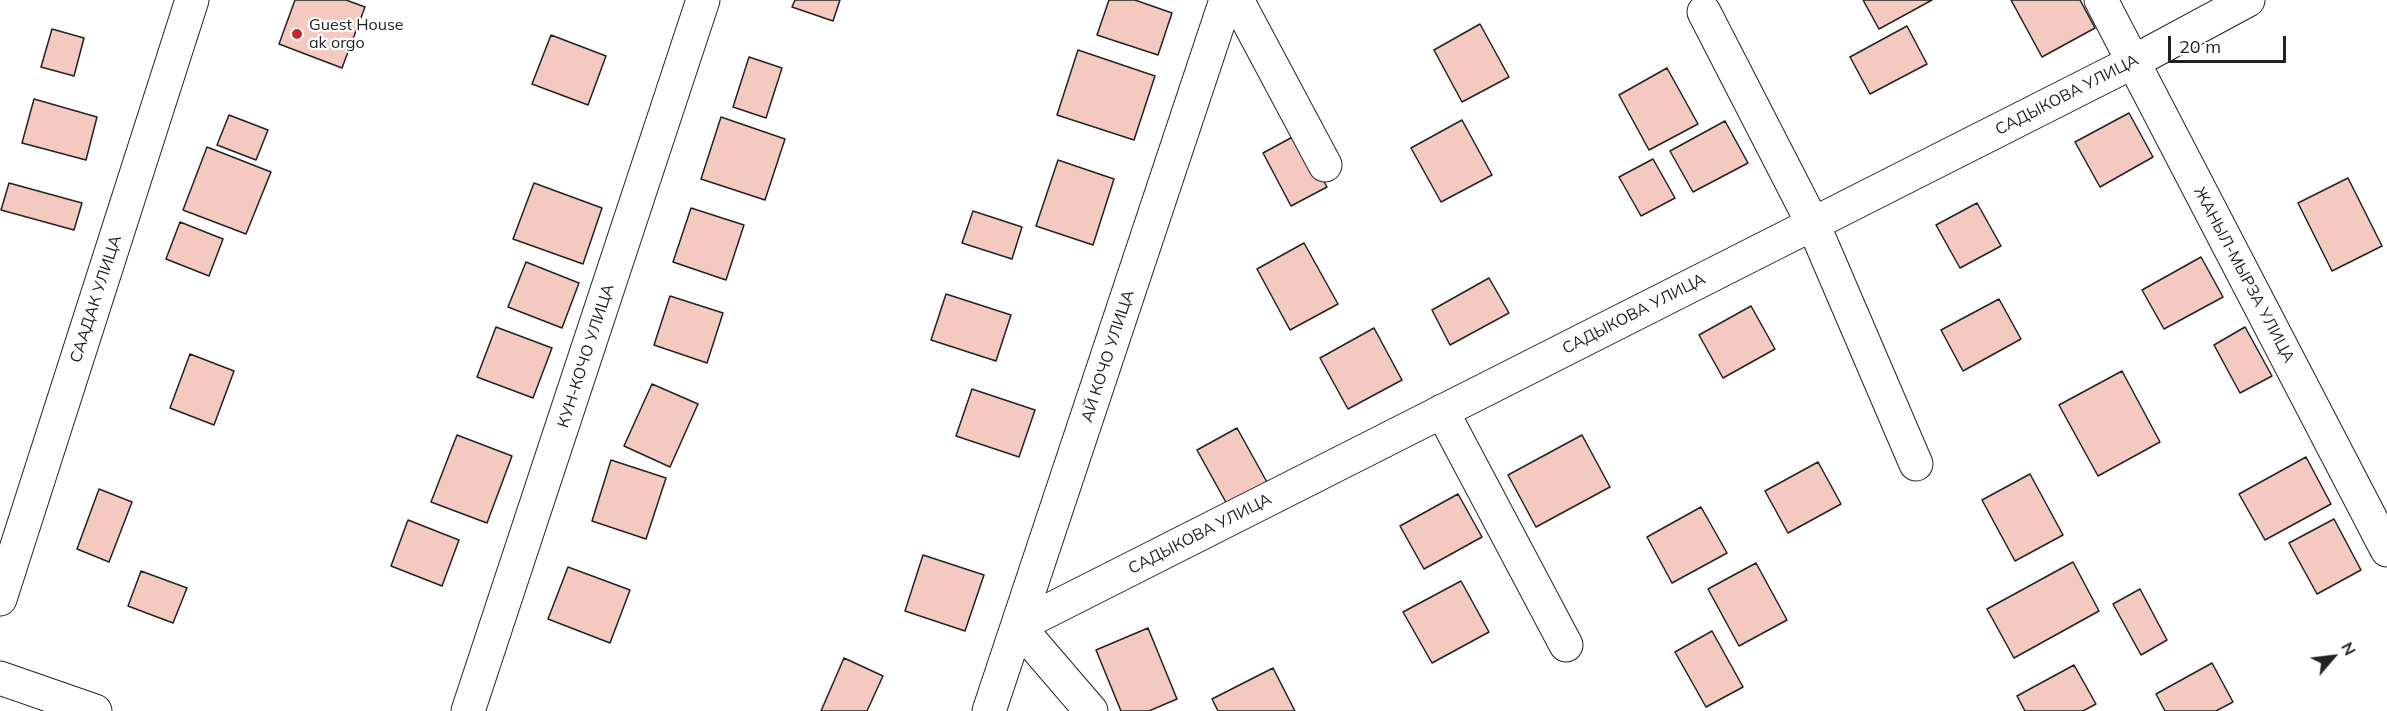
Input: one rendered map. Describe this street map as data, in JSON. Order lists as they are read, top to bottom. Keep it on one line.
{"streets":{"street":["САДЫКОВА УЛИЦА","ЖАНЫЛ-МЫРЗА УЛИЦА","СААДАК УЛИЦА","КУН-КОЧО УЛИЦА","АЙ КОЧО УЛИЦА"]},"crossings":[["САДЫКОВА УЛИЦА","ЖАНЫЛ-МЫРЗА УЛИЦА"],["САДЫКОВА УЛИЦА","АЙ КОЧО УЛИЦА"]],"places":["Guest House ak orgo"],"scale_bar":"20 m","north":"top right"}
